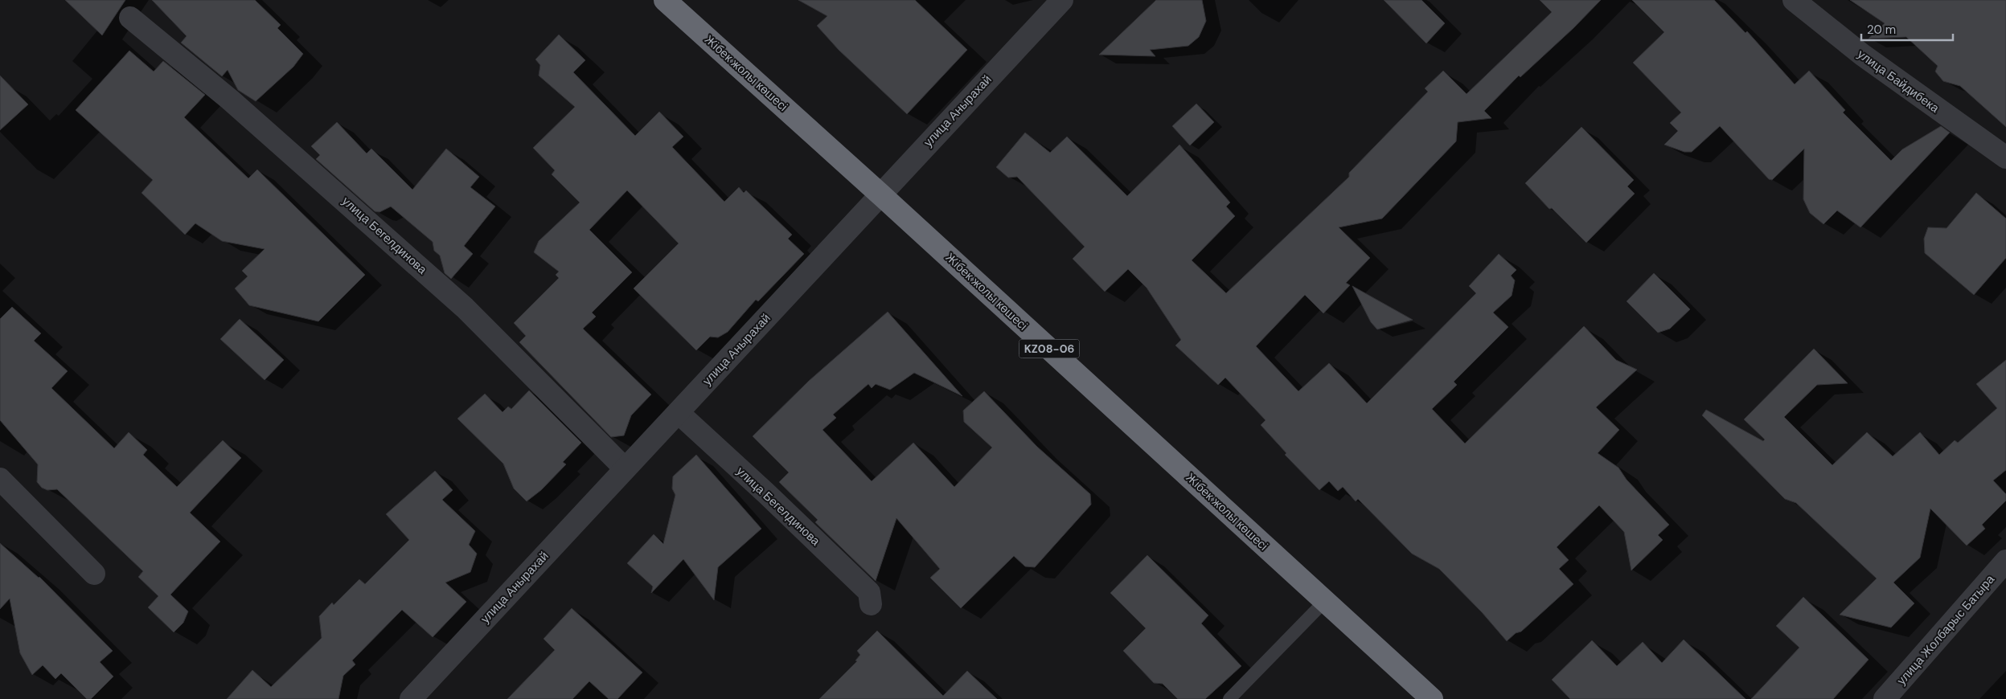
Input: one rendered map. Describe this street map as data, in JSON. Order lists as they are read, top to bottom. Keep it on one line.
{"streets":{"highway":["Жібек жолы көшесі","KZ08-06"],"street":["улица Байдибека","улица Анырахай","улица Бегелдинова","улица Жолбарыс Батыра"]},"crossings":[["Жібек жолы көшесі","улица Анырахай"],["улица Анырахай","улица Бегелдинова"]],"scale_bar":"20 m"}
